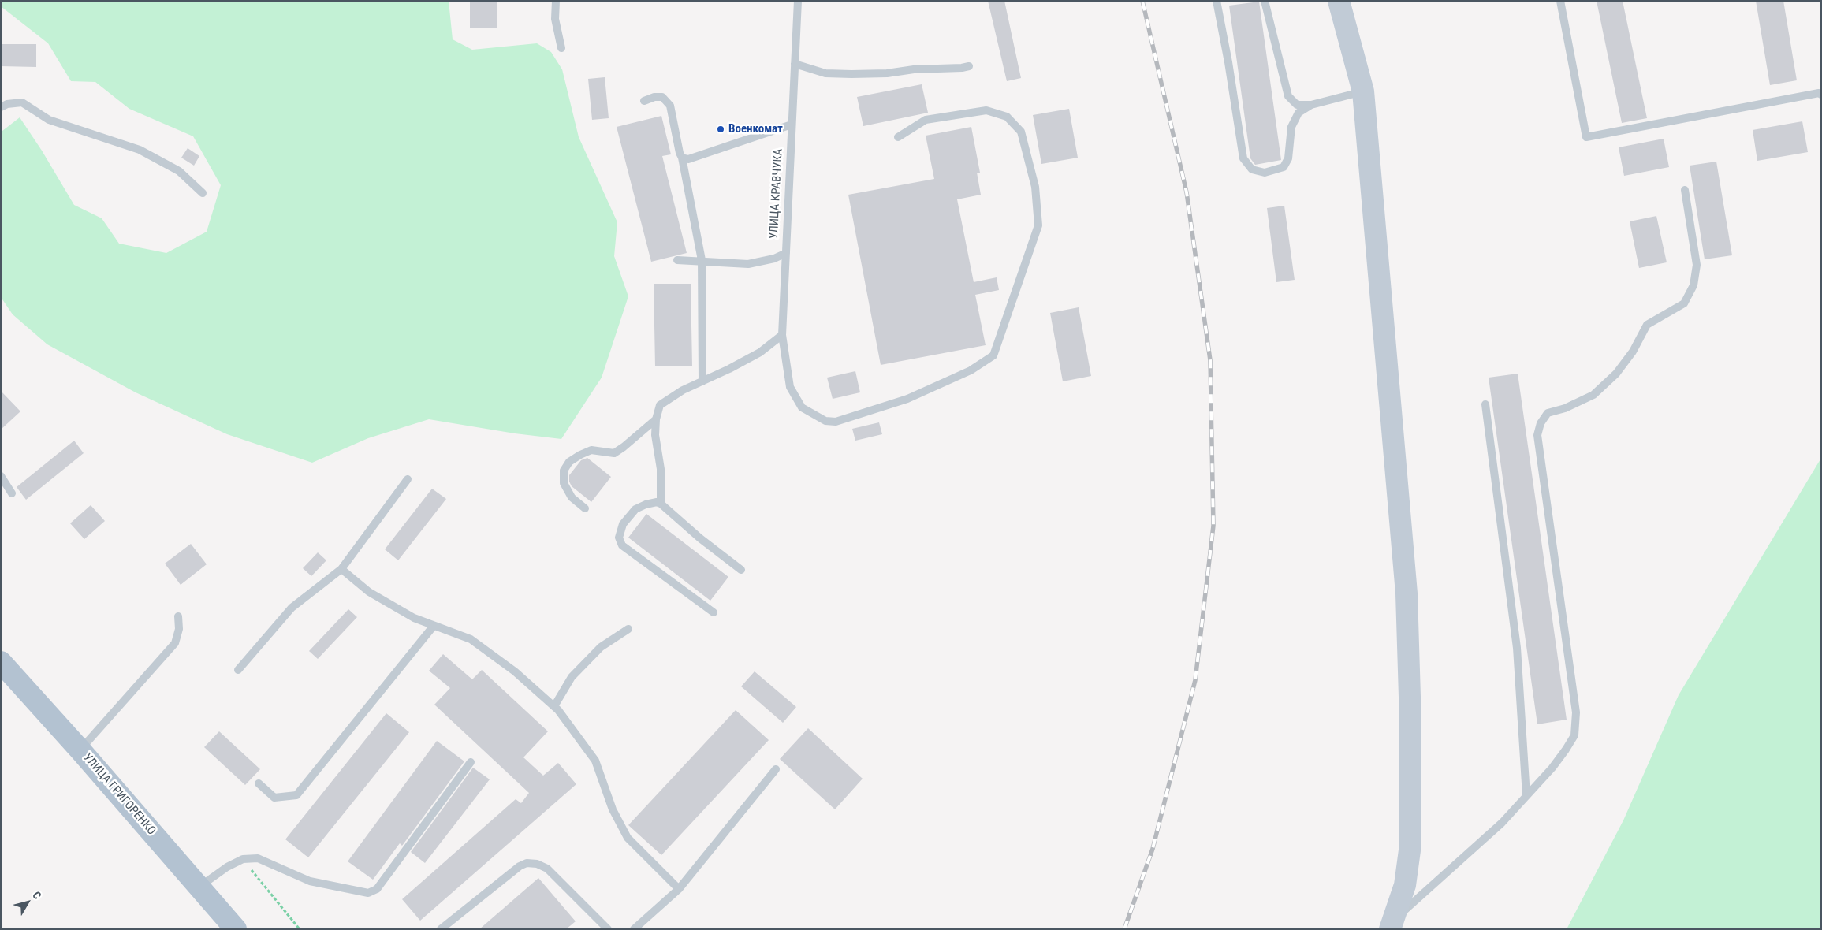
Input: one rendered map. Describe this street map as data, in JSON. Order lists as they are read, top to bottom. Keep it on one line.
{"streets":{"main road":["УЛИЦА ГРИГОРЕНКО"],"lane":["УЛИЦА КРАВЧУКА"]},"places":["Военкомат"],"north":"top right"}
